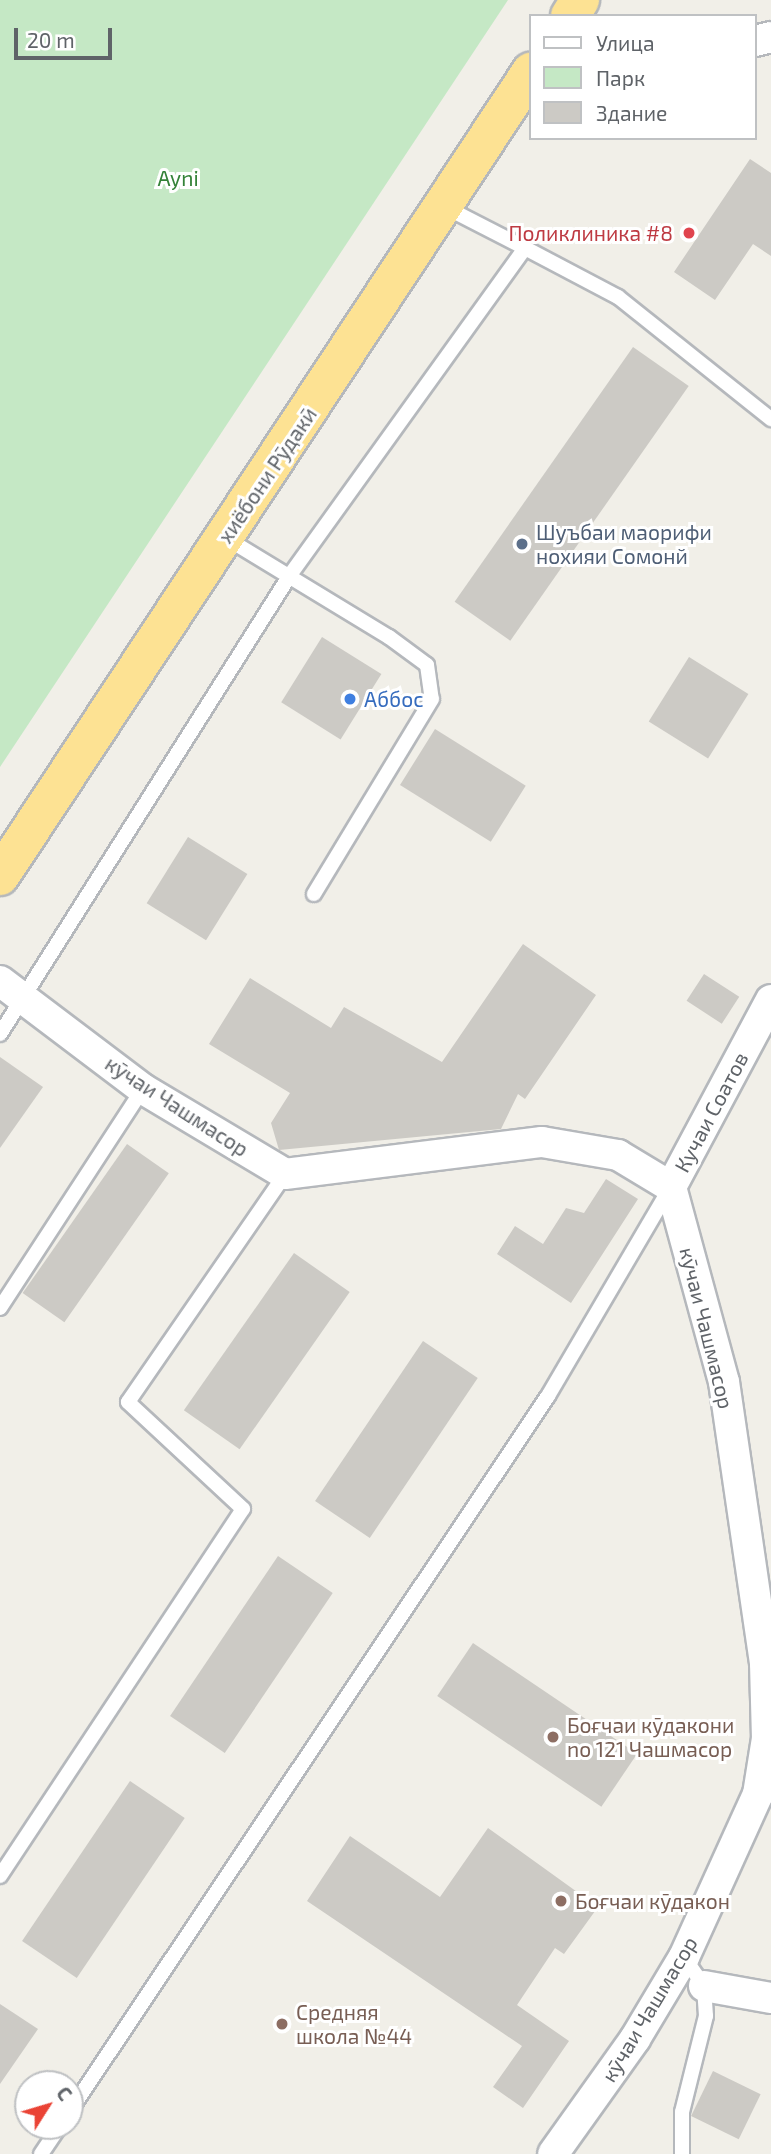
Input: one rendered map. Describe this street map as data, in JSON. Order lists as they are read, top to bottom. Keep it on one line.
{"streets":{"highway":["хиёбони Рӯдакӣ"],"street":["кӯчаи Чашмасор","Кучаи Соатов"]},"crossings":[["кӯчаи Чашмасор","Кучаи Соатов"]],"parks":["Ayni"],"places":["Поликлиника #8","Шуъбаи маорифи нохияи Сомонй","Аббос","Боғчаи кӯдакони no 121 Чашмасор","Боғчаи кӯдакон","Средняя школа №44"],"legend":["Улица","Парк","Здание"],"scale_bar":"20 m","north":"top right"}
